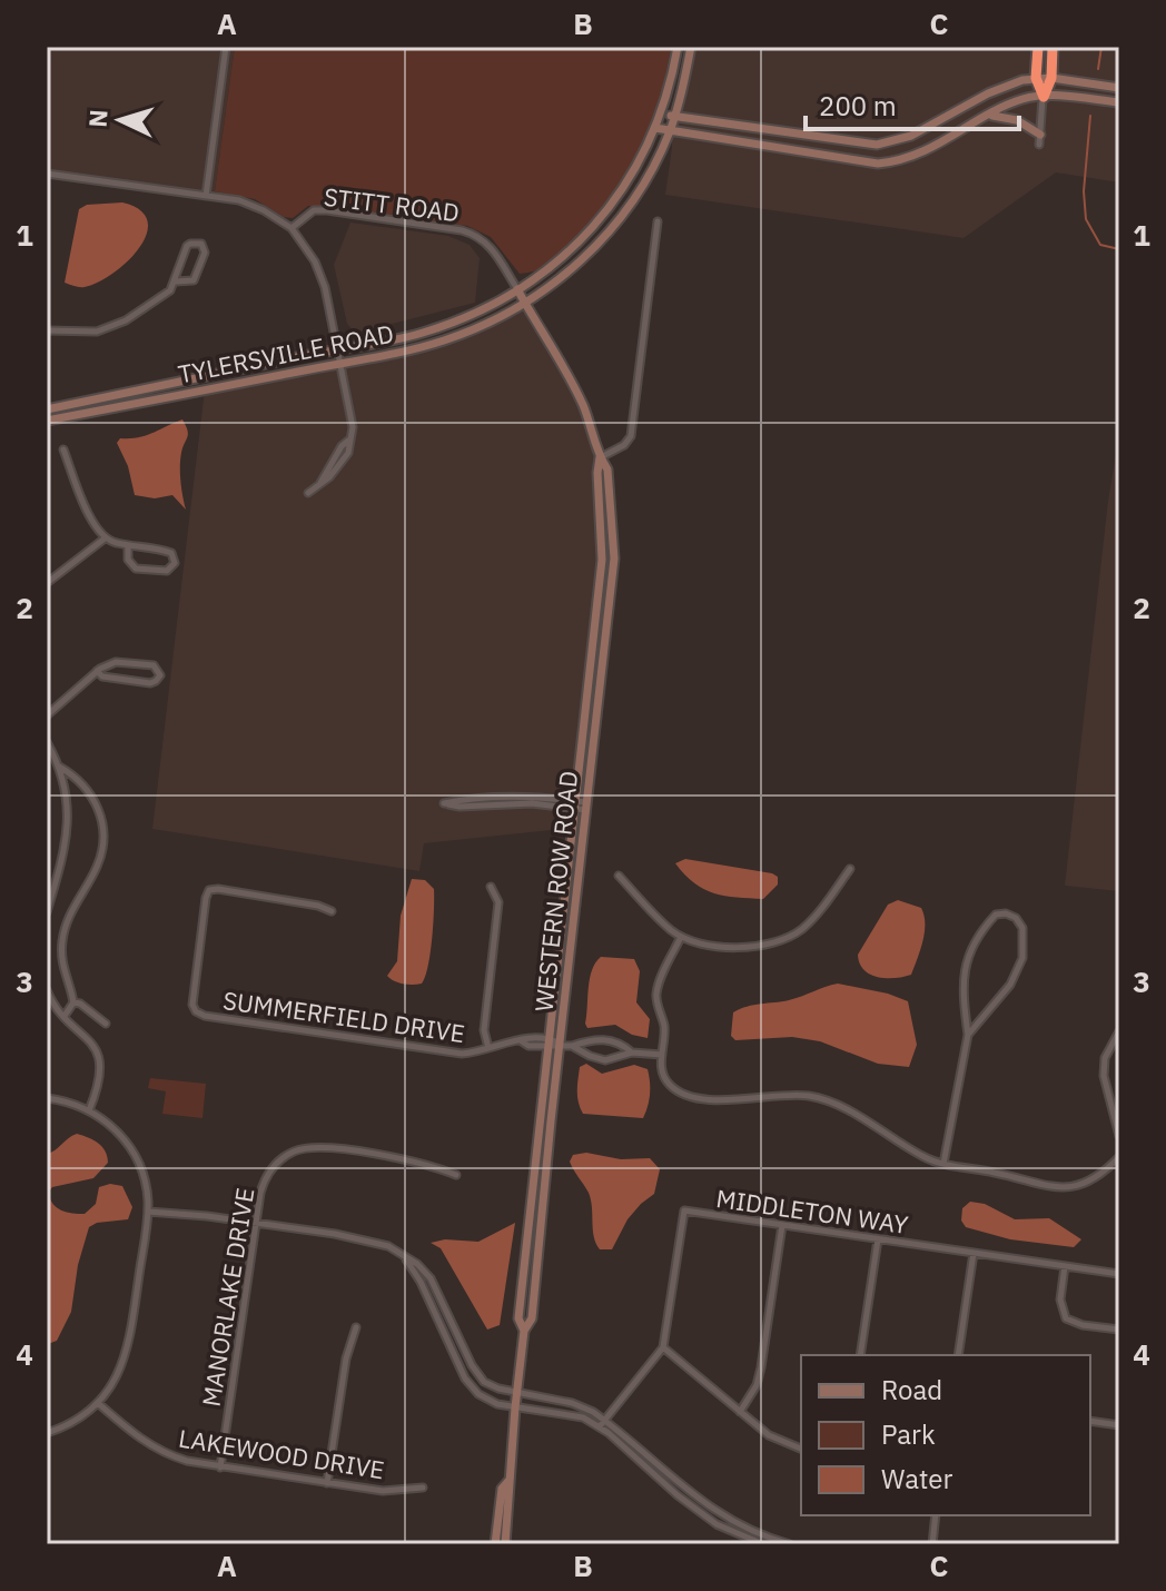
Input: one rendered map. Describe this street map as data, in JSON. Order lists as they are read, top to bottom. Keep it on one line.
{"streets":{"main road":["TYLERSVILLE ROAD","WESTERN ROW ROAD"],"street":["STITT ROAD","SUMMERFIELD DRIVE","MIDDLETON WAY","MANORLAKE DRIVE","LAKEWOOD DRIVE"]},"crossings":[["STITT ROAD","TYLERSVILLE ROAD"],["STITT ROAD","WESTERN ROW ROAD"],["TYLERSVILLE ROAD","WESTERN ROW ROAD"],["WESTERN ROW ROAD","SUMMERFIELD DRIVE"],["MANORLAKE DRIVE","LAKEWOOD DRIVE"]],"legend":["Road","Park","Water"],"scale_bar":"200 m","north":"left","grid":{"columns":["A","B","C"],"rows":["1","2","3","4"]}}
